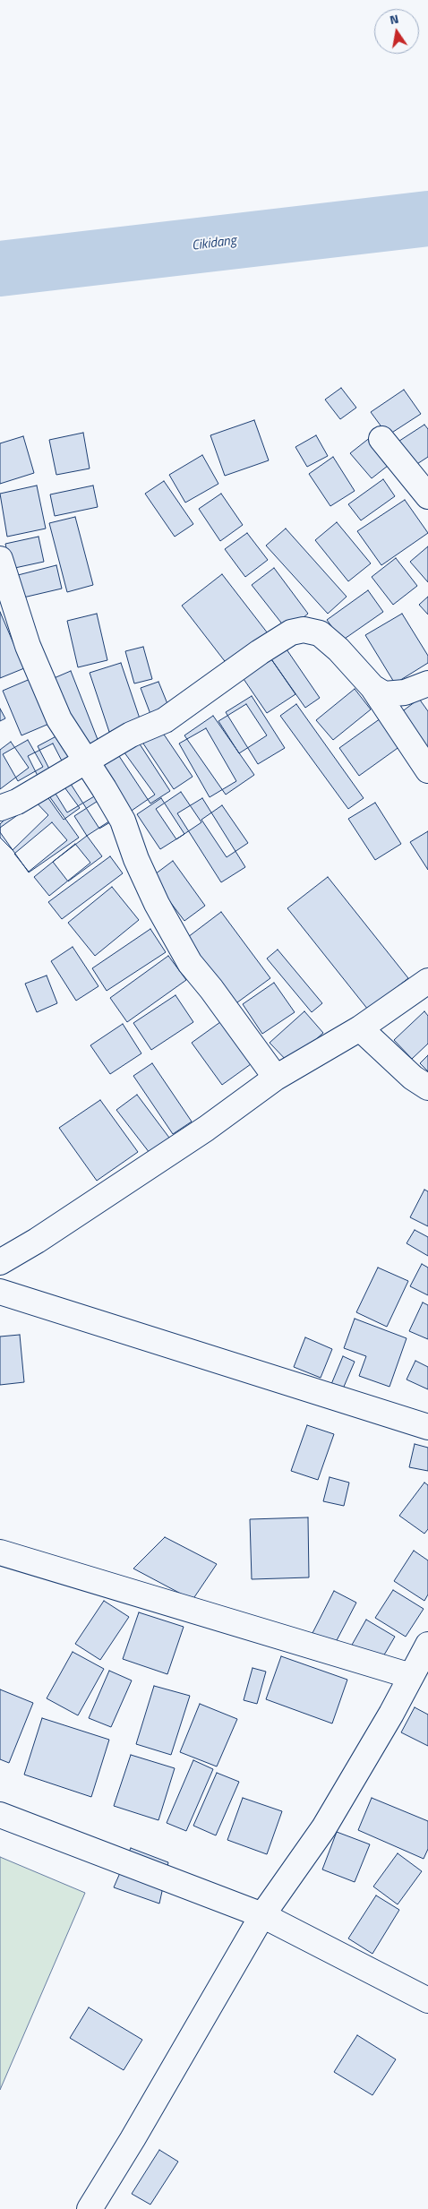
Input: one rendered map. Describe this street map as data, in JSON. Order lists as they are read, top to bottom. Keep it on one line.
{"water":["Cikidang"],"north":"top"}
